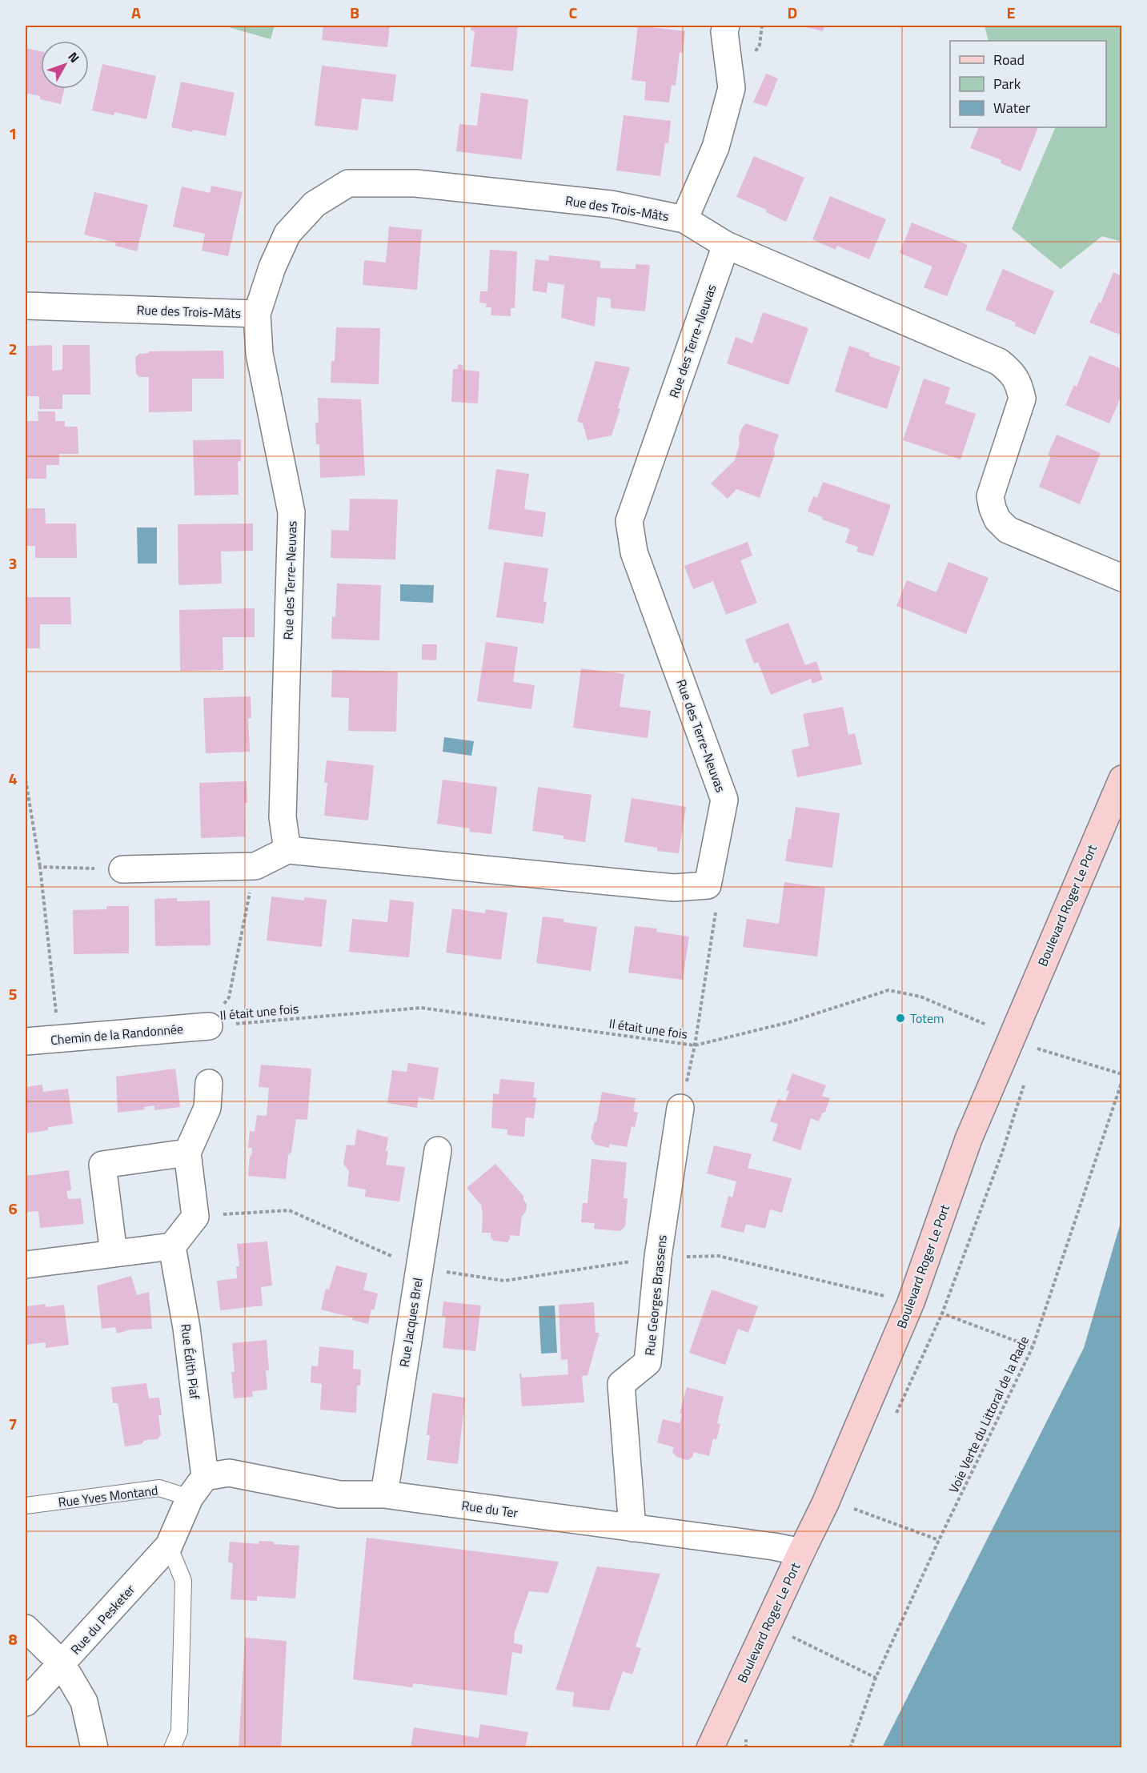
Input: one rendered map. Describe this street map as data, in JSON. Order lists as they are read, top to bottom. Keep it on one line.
{"streets":{"street":["Rue des Trois-Mâts","Rue des Terre-Neuvas","Boulevard Roger Le Port","Chemin de la Randonnée","Rue Georges Brassens","Rue Jacques Brel","Rue Édith Piaf","Rue du Ter","Rue du Pesketer"],"lane":["Rue Yves Montand"],"path":["Il était une fois","Voie Verte du Littoral de la Rade"]},"crossings":[["Rue des Trois-Mâts","Rue des Terre-Neuvas"],["Boulevard Roger Le Port","Il était une fois"],["Boulevard Roger Le Port","Rue du Ter"],["Il était une fois","Chemin de la Randonnée"],["Rue Georges Brassens","Rue du Ter"],["Rue Jacques Brel","Rue du Ter"],["Rue Édith Piaf","Rue Yves Montand"],["Rue Édith Piaf","Rue du Ter"],["Rue Édith Piaf","Rue du Pesketer"],["Rue Yves Montand","Rue du Ter"],["Rue Yves Montand","Rue du Pesketer"],["Rue du Ter","Rue du Pesketer"]],"places":["Totem"],"legend":["Road","Park","Water"],"north":"top right","grid":{"columns":["A","B","C","D","E"],"rows":["1","2","3","4","5","6","7","8"]}}
